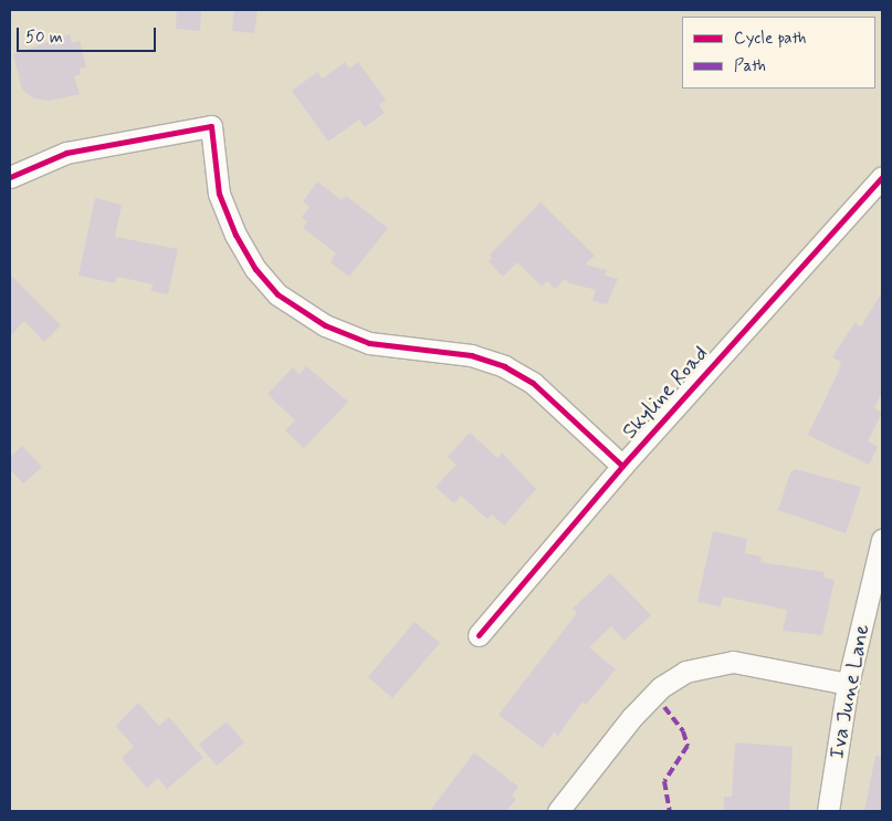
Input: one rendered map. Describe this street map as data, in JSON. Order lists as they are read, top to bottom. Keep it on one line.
{"streets":{"street":["Skyline Road","Iva June Lane"]},"legend":["Cycle path","Path"],"scale_bar":"50 m"}
